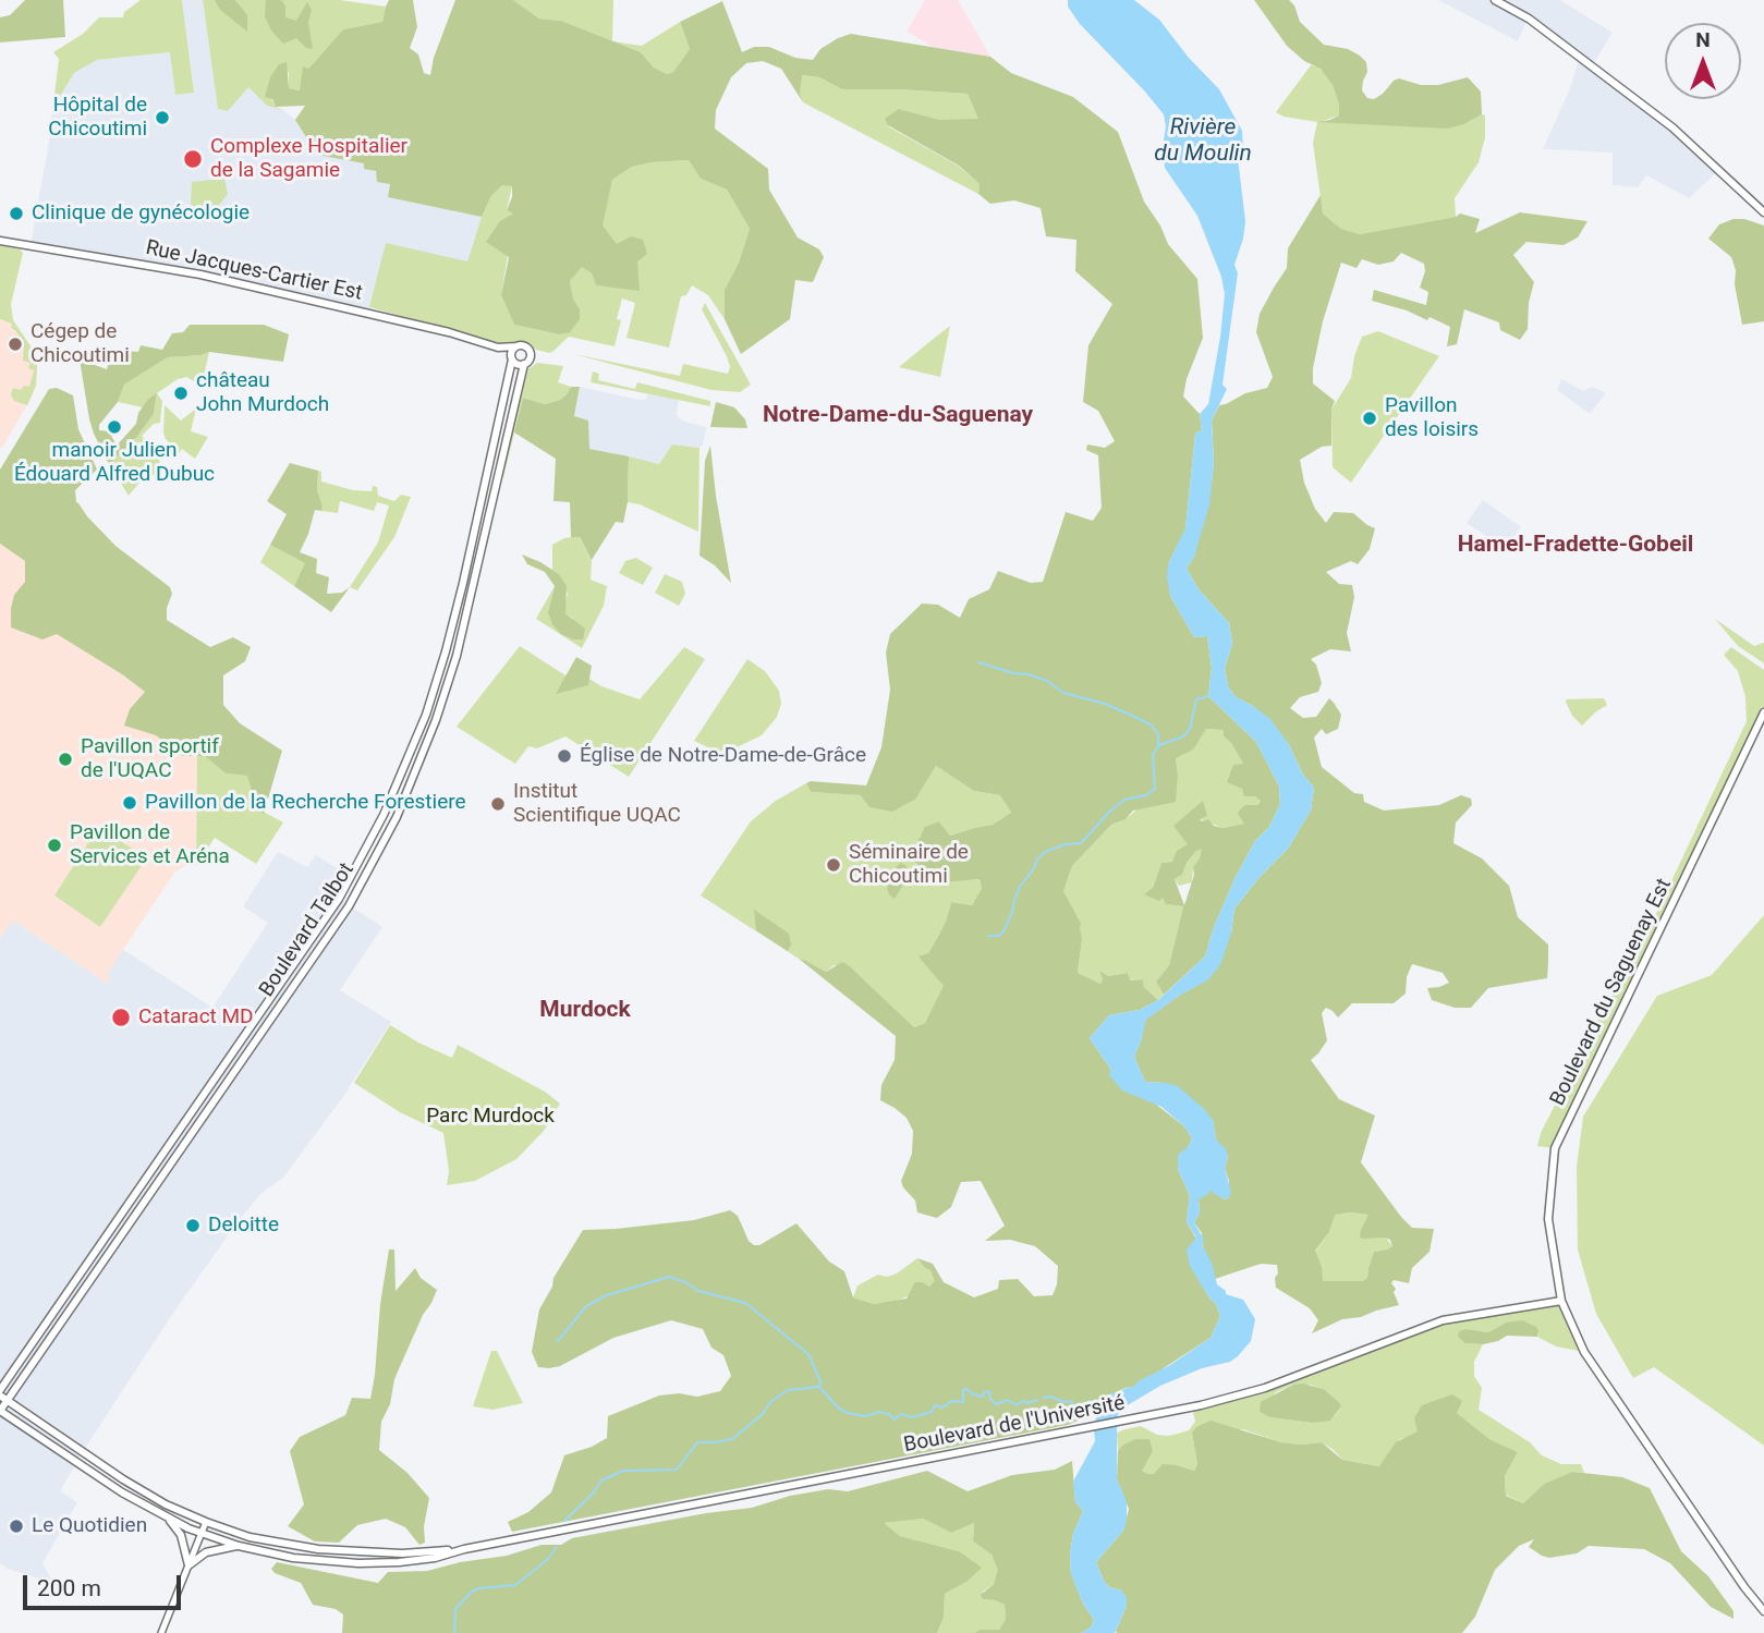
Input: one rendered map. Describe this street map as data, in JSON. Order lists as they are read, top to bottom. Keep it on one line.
{"streets":{"main road":["Rue Jacques-Cartier Est","Boulevard Talbot","Boulevard du Saguenay Est","Boulevard de l'Université"]},"crossings":[["Rue Jacques-Cartier Est","Boulevard Talbot"],["Boulevard Talbot","Boulevard de l'Université"],["Boulevard du Saguenay Est","Boulevard de l'Université"]],"districts":["Notre-Dame-du-Saguenay","Hamel-Fradette-Gobeil","Murdock"],"water":["Rivière du Moulin"],"parks":["Parc Murdock"],"places":["Hôpital de Chicoutimi","Complexe Hospitalier de la Sagamie","Clinique de gynécologie","Cégep de Chicoutimi","château John Murdoch","Pavillon des loisirs","manoir Julien Édouard Alfred Dubuc","Église de Notre-Dame-de-Grâce","Pavillon sportif de l'UQAC","Pavillon de la Recherche Forestiere","Institut Scientifique UQAC","Pavillon de Services et Aréna","Séminaire de Chicoutimi","Cataract MD","Deloitte","Le Quotidien"],"scale_bar":"200 m","north":"top"}
